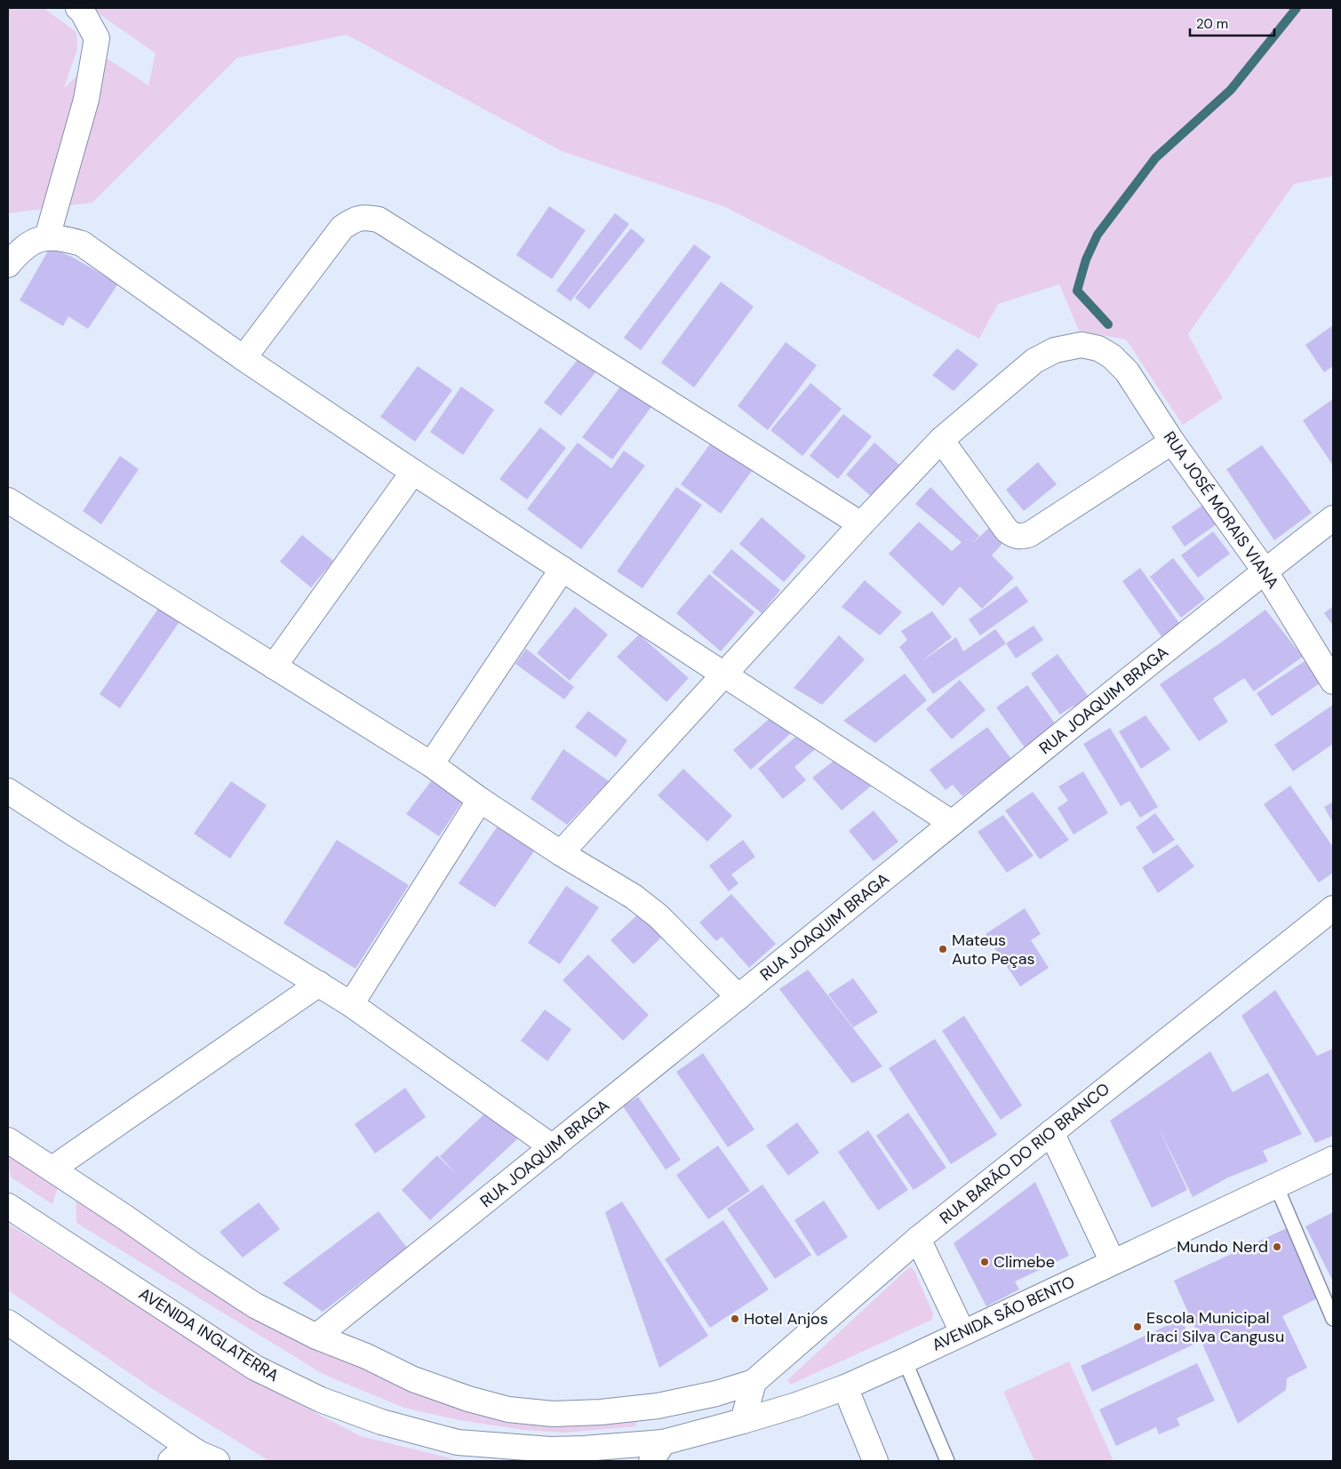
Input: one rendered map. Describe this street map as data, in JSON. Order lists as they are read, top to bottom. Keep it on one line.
{"streets":{"street":["RUA JOSÉ MORAIS VIANA","RUA JOAQUIM BRAGA","RUA BARÃO DO RIO BRANCO","AVENIDA SÃO BENTO","AVENIDA INGLATERRA"]},"crossings":[["RUA JOSÉ MORAIS VIANA","RUA JOAQUIM BRAGA"],["AVENIDA SÃO BENTO","AVENIDA INGLATERRA"]],"places":["Mateus Auto Peças","Mundo Nerd","Climebe","Hotel Anjos","Escola Municipal Iraci Silva Cangusu"],"scale_bar":"20 m"}
